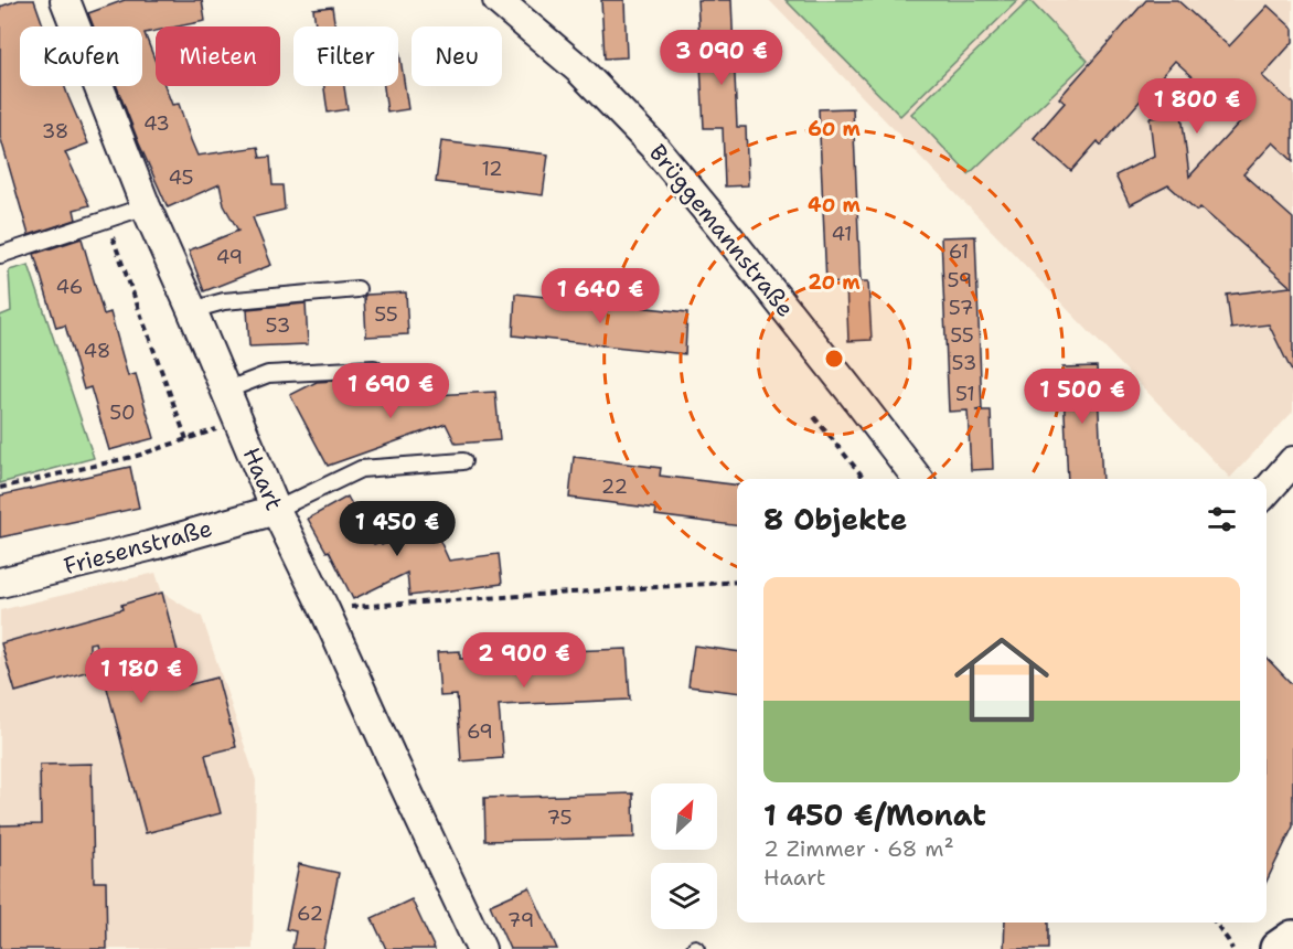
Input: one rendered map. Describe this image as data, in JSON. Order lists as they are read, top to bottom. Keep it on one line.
{"streets":{"street":["Brüggemannstraße","Haart","Friesenstraße"]},"crossings":[["Haart","Friesenstraße"]],"house_numbers":["43","38","12","45","41","61","49","59","46","57","55","53","55","48","53","51","50","22","69","75","62","79"],"north":"top right","page":{"chip":["Kaufen","Mieten","Filter","Neu"],"price":["3 090 €","1 800 €","1 640 €","1 690 €","1 500 €","1 450 €","2 900 €","1 180 €"],"heading":"8 Objekte","list":[{"name":"1 450 €/Monat","note":"2 Zimmer · 68 m² · Haart"}]},"rings":["60 m","40 m","20 m"]}
